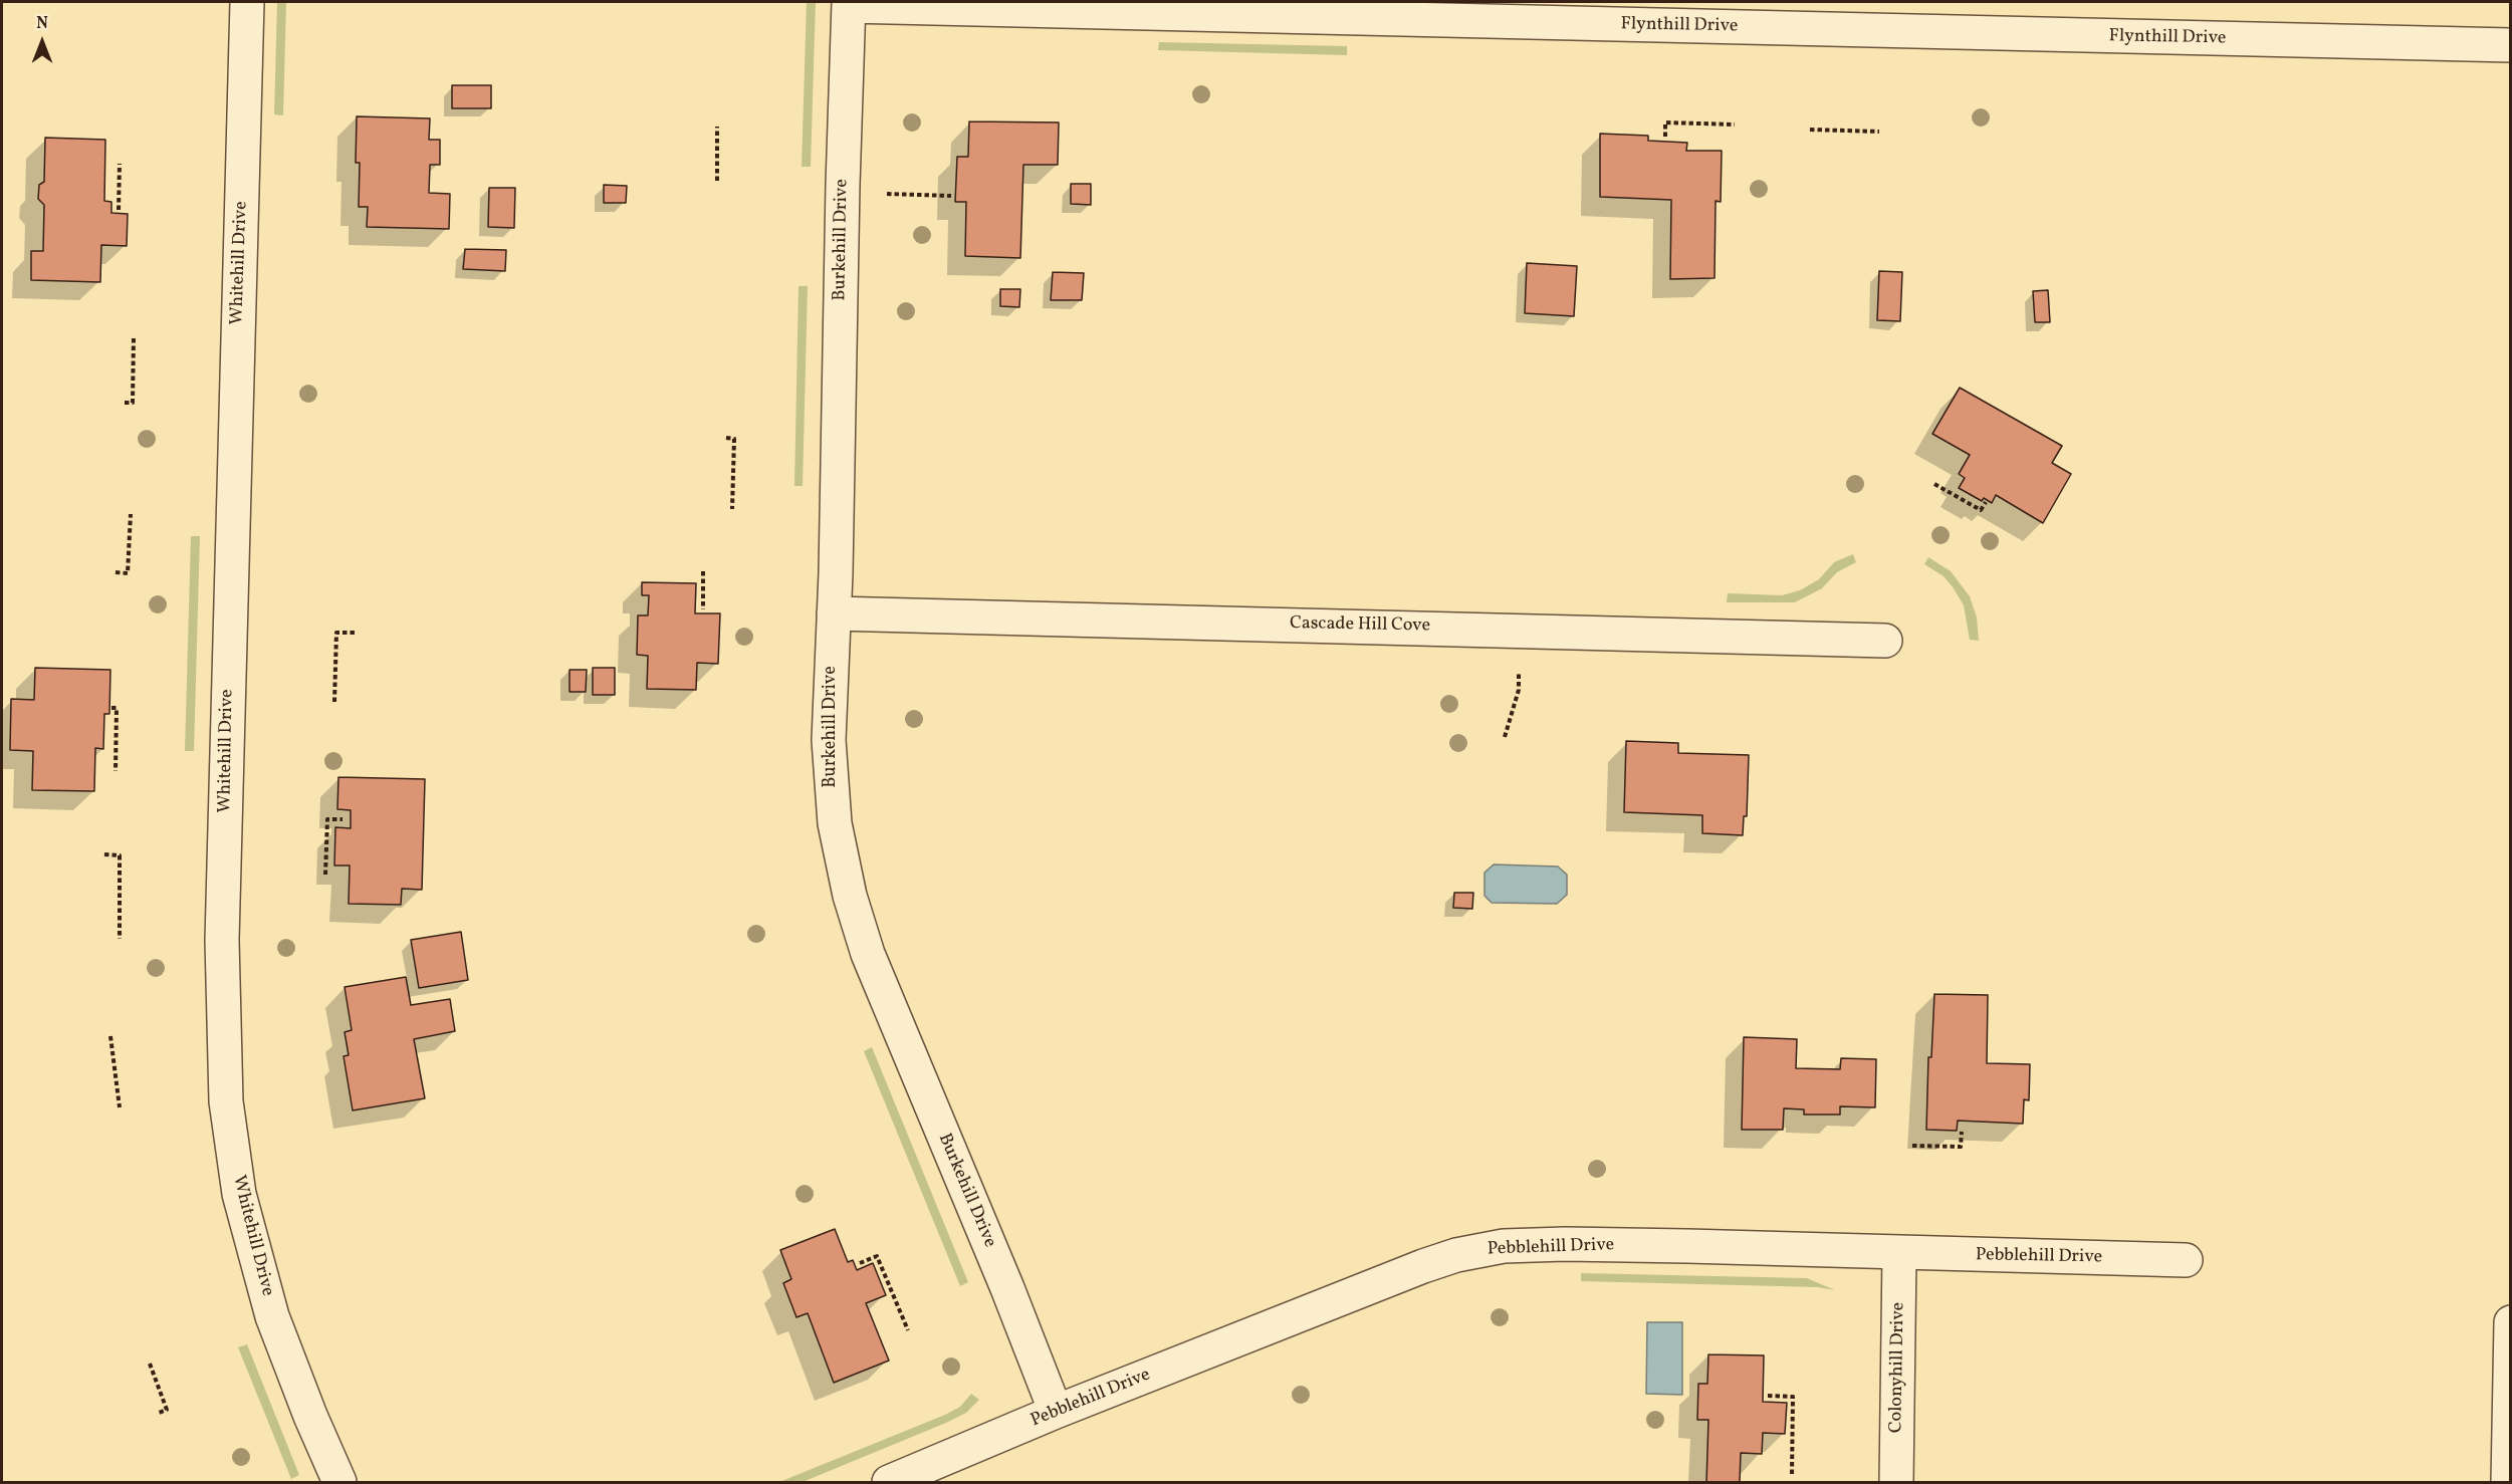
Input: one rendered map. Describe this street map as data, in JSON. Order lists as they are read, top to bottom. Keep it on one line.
{"streets":{"street":["Flynthill Drive","Burkehill Drive","Whitehill Drive","Cascade Hill Cove","Pebblehill Drive","Colonyhill Drive"]},"crossings":[["Flynthill Drive","Burkehill Drive"],["Burkehill Drive","Cascade Hill Cove"],["Burkehill Drive","Pebblehill Drive"],["Pebblehill Drive","Colonyhill Drive"]],"north":"top"}
